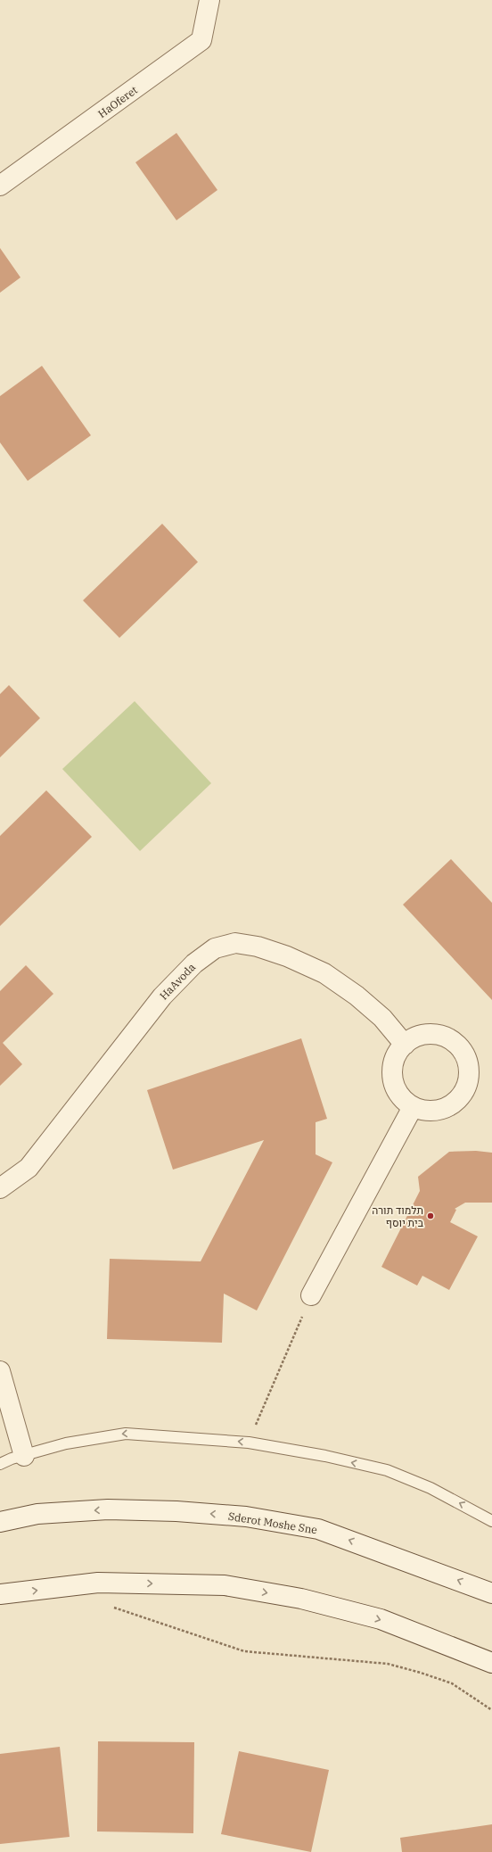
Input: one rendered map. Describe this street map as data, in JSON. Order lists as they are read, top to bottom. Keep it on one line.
{"streets":{"street":["HaOferet","HaAvoda","Sderot Moshe Sne"]},"places":["תלמוד תורה בית יוסף"]}
